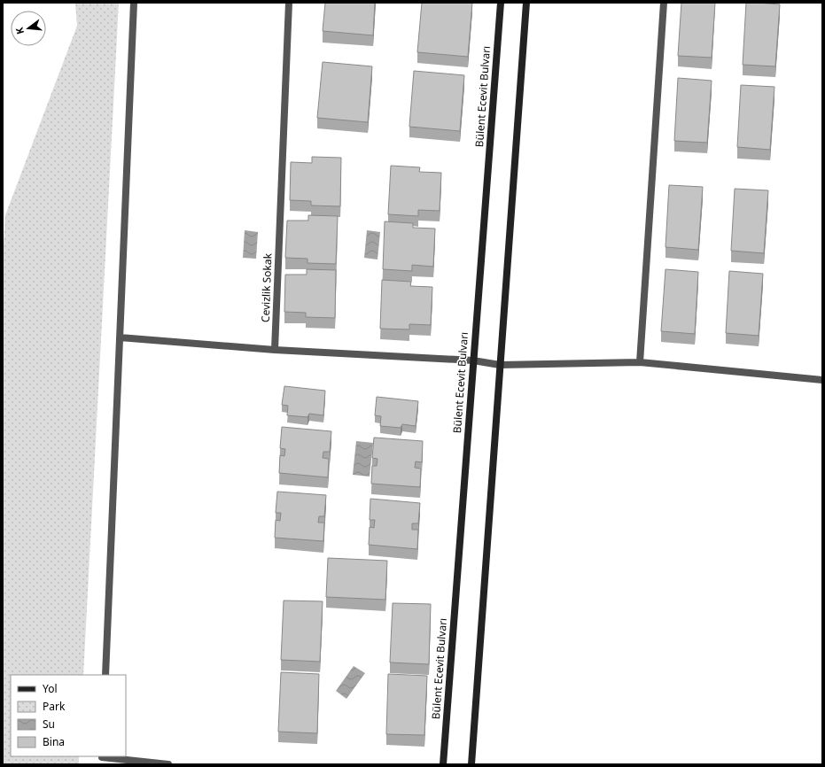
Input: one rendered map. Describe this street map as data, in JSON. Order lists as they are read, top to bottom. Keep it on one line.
{"streets":{"main road":["Bülent Ecevit Bulvarı"],"street":["Cevizlik Sokak"]},"legend":["Yol","Park","Su","Bina"],"north":"left"}
